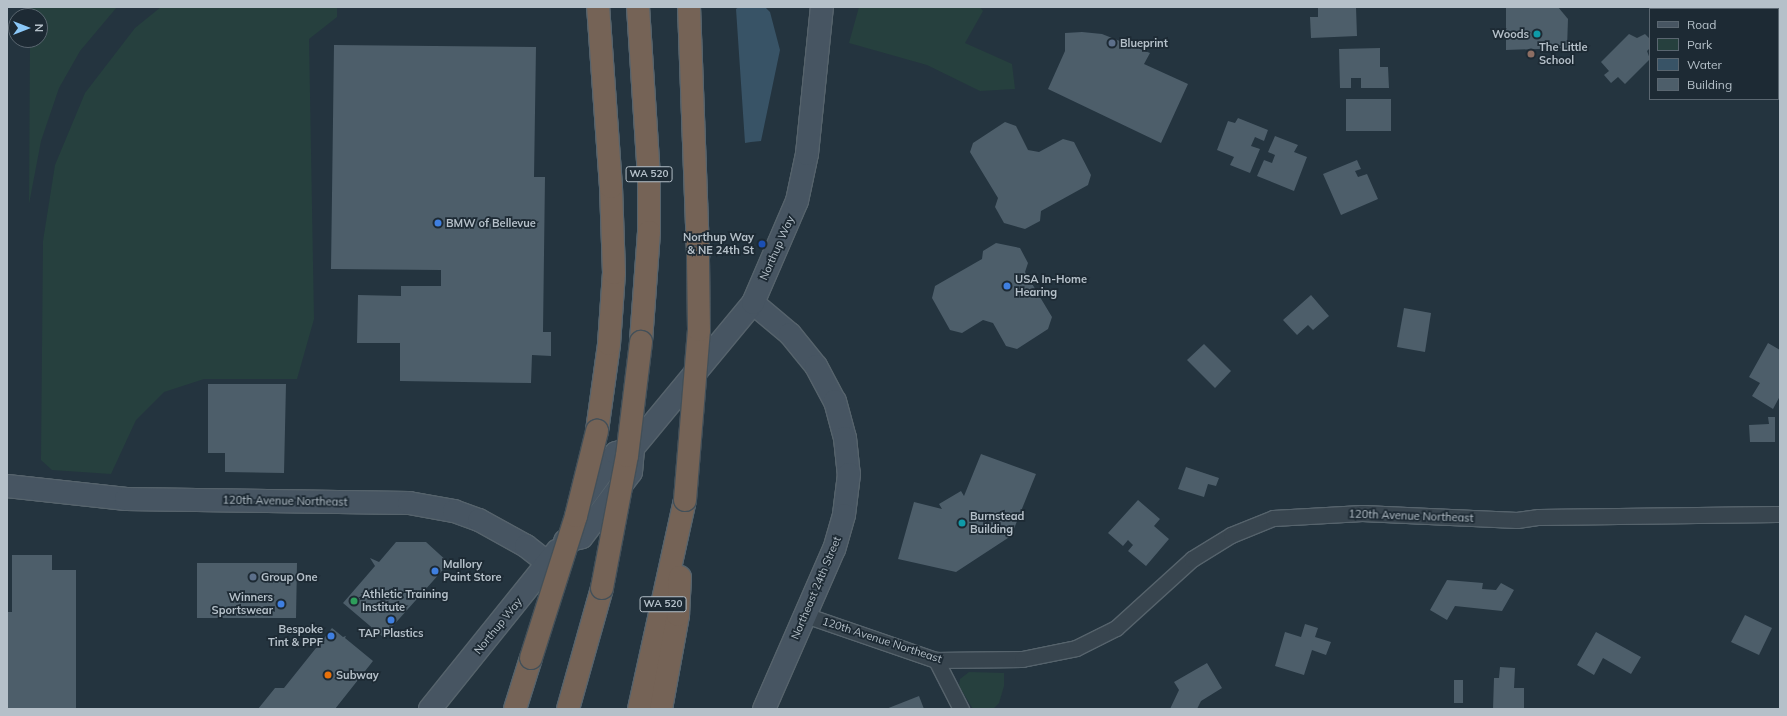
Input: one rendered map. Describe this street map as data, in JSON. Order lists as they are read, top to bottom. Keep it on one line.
{"streets":{"highway":["WA 520"],"street":["Northup Way","120th Avenue Northeast","Northeast 24th Street"]},"crossings":[["Northup Way","120th Avenue Northeast"],["Northup Way","Northeast 24th Street"],["120th Avenue Northeast","Northeast 24th Street"]],"places":["Woods","Blueprint","The Little School","BMW of Bellevue","Northup Way & NE 24th St","USA In-Home Hearing","Burnstead Building","Mallory Paint Store","Group One","Athletic Training Institute","Winners Sportswear","TAP Plastics","Bespoke Tint & PPF","Subway"],"legend":["Road","Park","Water","Building"],"north":"right"}
